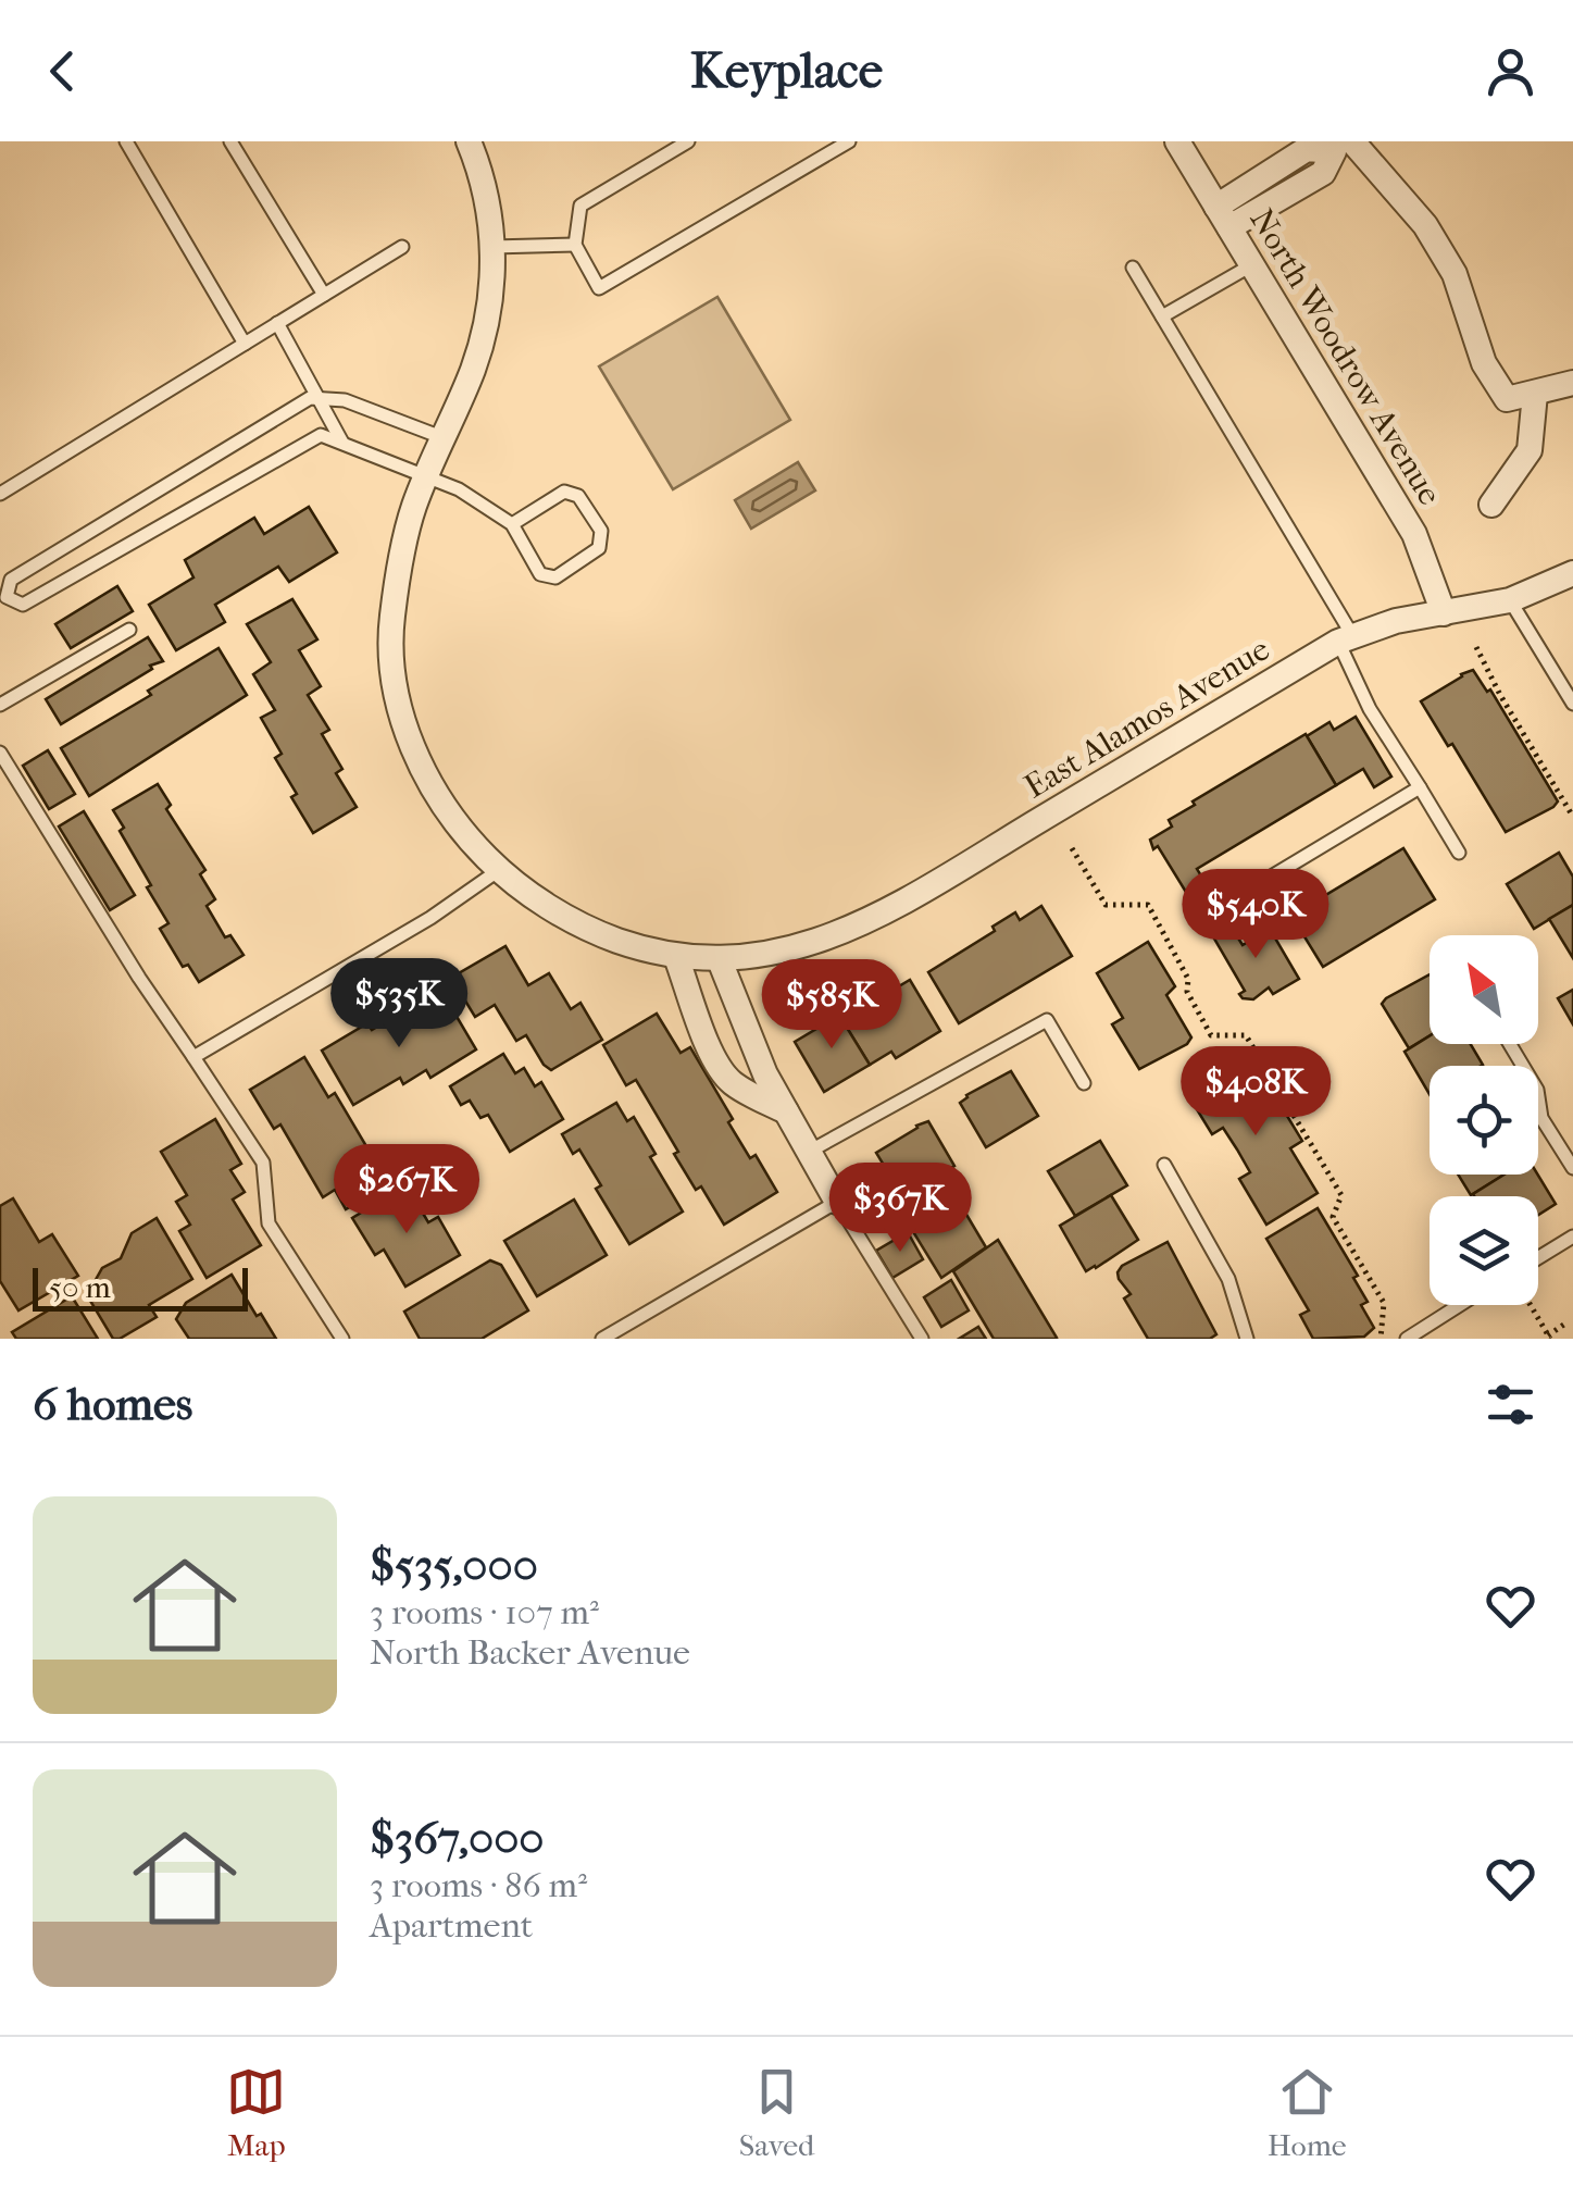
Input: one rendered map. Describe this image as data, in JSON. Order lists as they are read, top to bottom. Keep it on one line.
{"streets":{"street":["North Woodrow Avenue","East Alamos Avenue"]},"crossings":[["North Woodrow Avenue","East Alamos Avenue"]],"scale_bar":"50 m","north":"top left","page":{"header":"Keyplace","price":["$540K","$535K","$585K","$408K","$267K","$367K"],"scale":"50 m","heading":"6 homes","list":[{"name":"$535,000","note":"3 rooms · 107 m² · North Backer Avenue"},{"name":"$367,000","note":"3 rooms · 86 m² · Apartment"}],"tabs":["Map","Saved","Home"]}}
